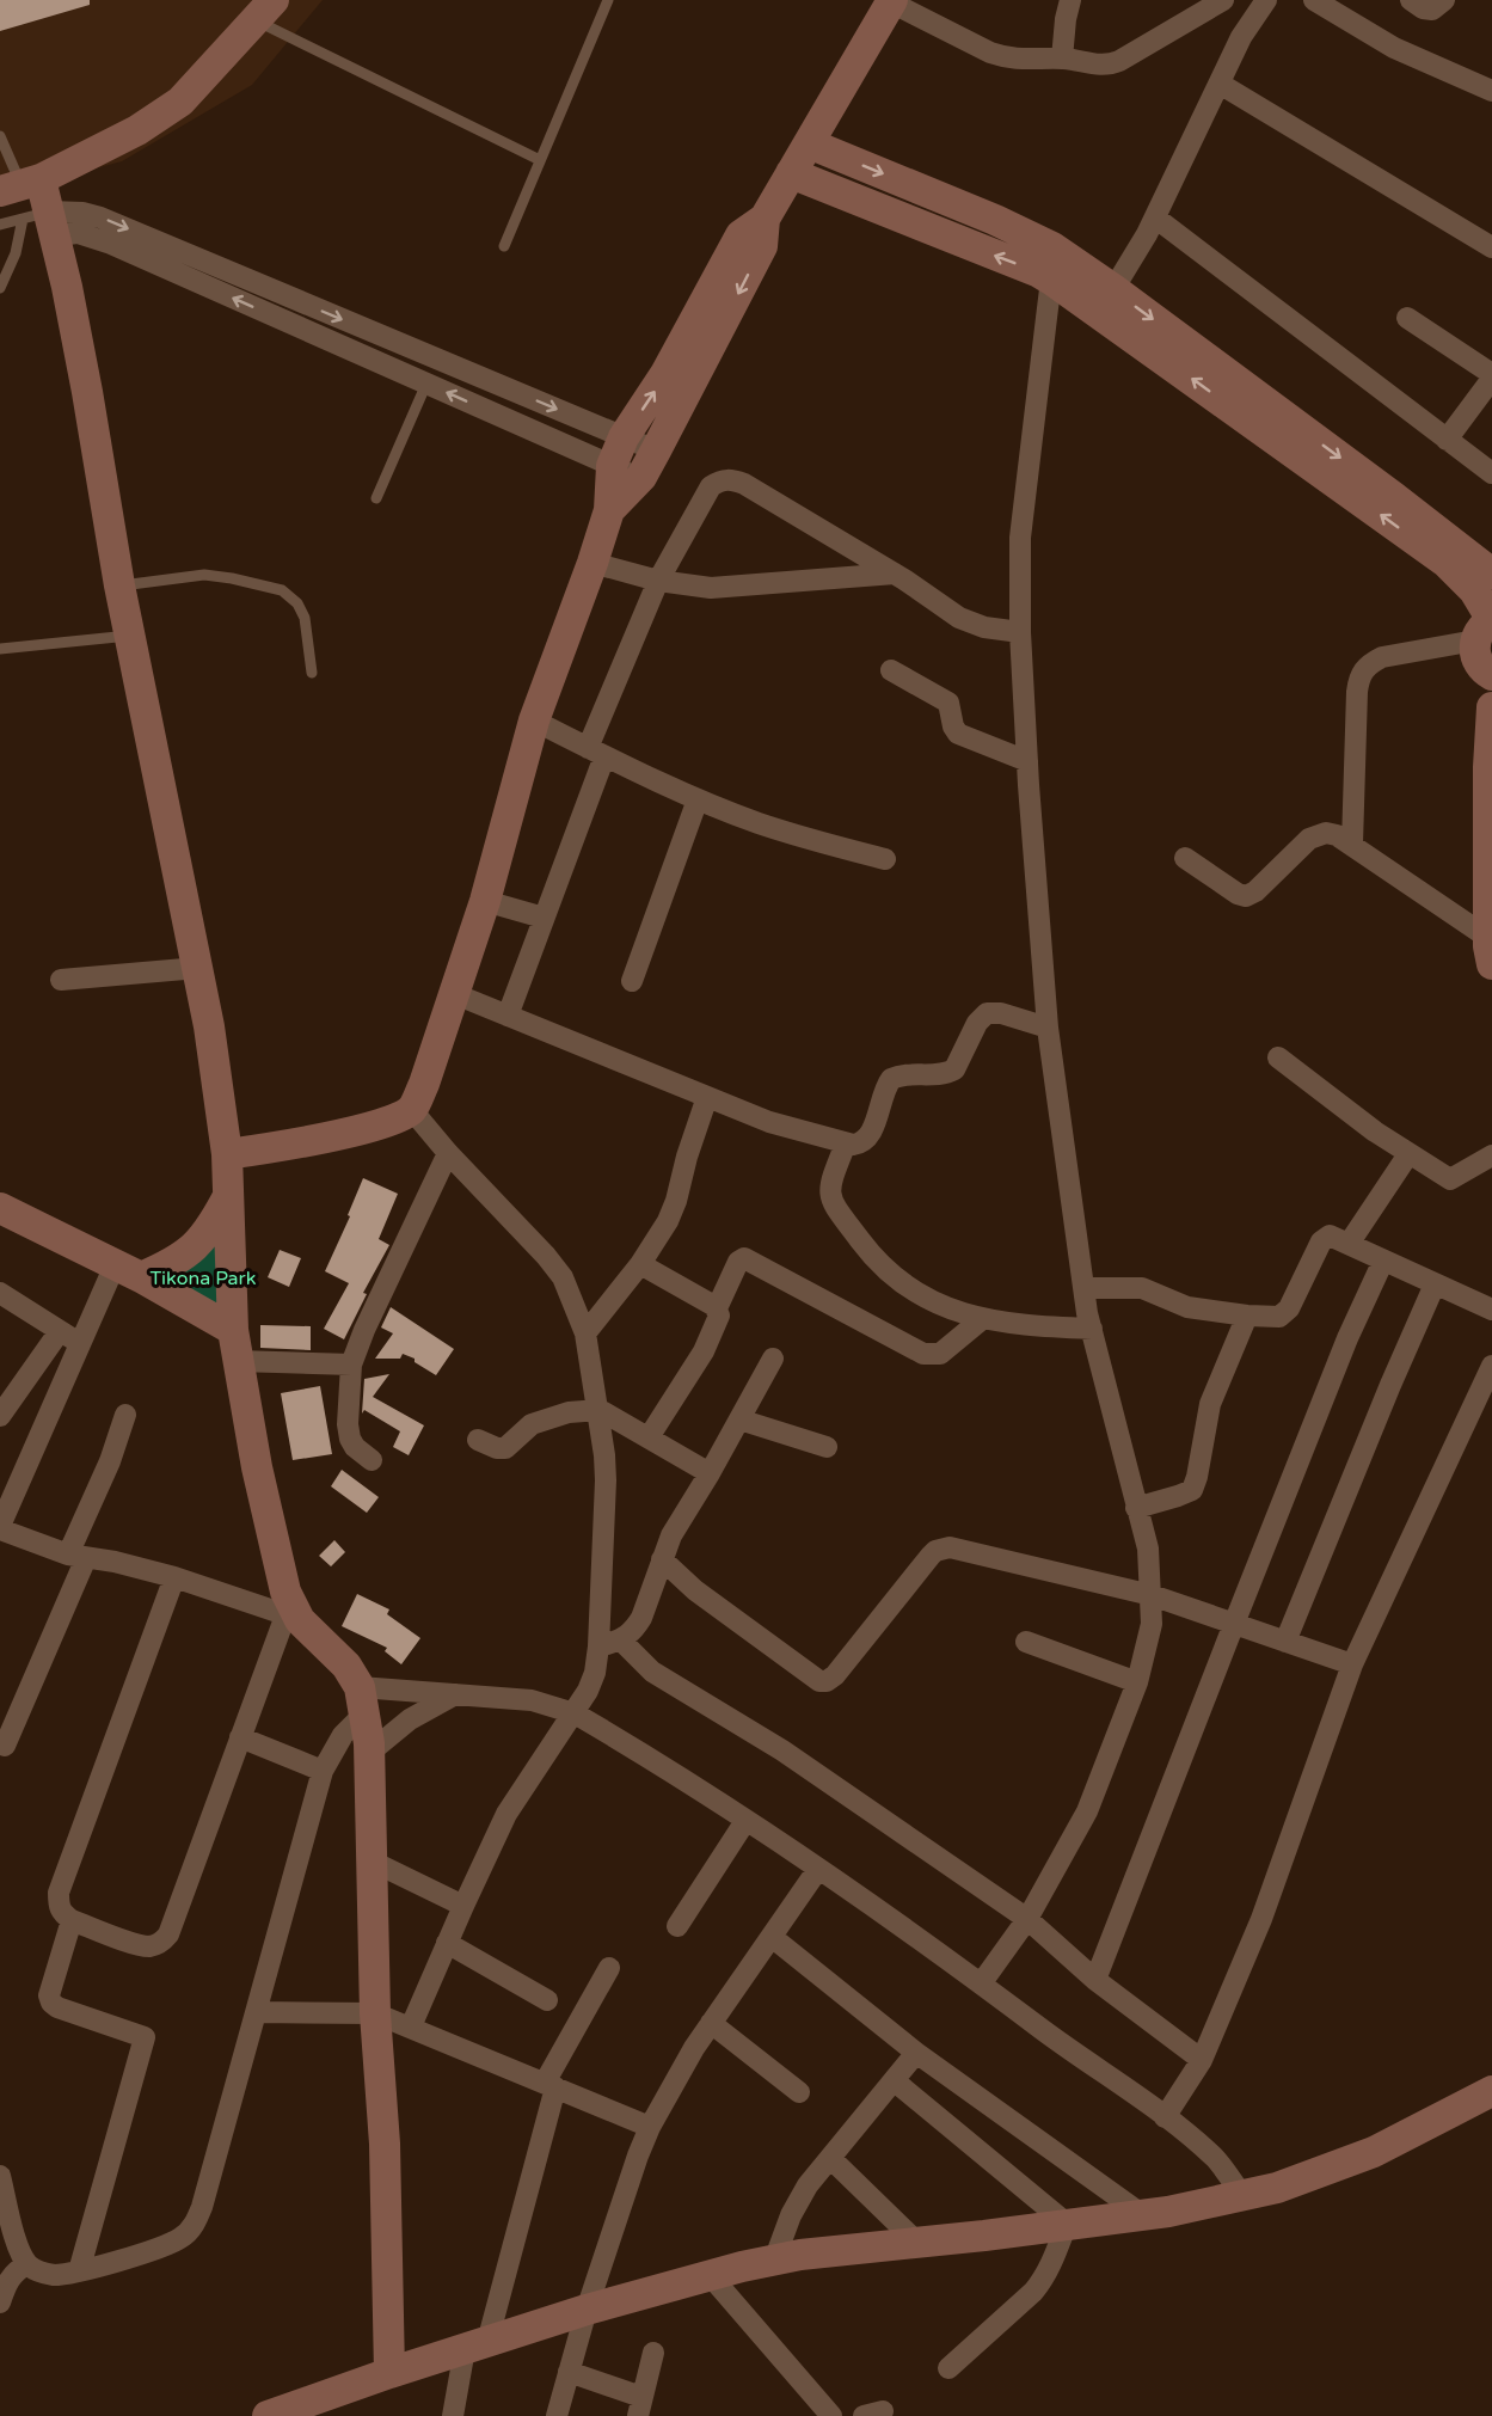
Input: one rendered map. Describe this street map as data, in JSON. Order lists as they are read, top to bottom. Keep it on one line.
{"parks":["Tikona Park"]}
